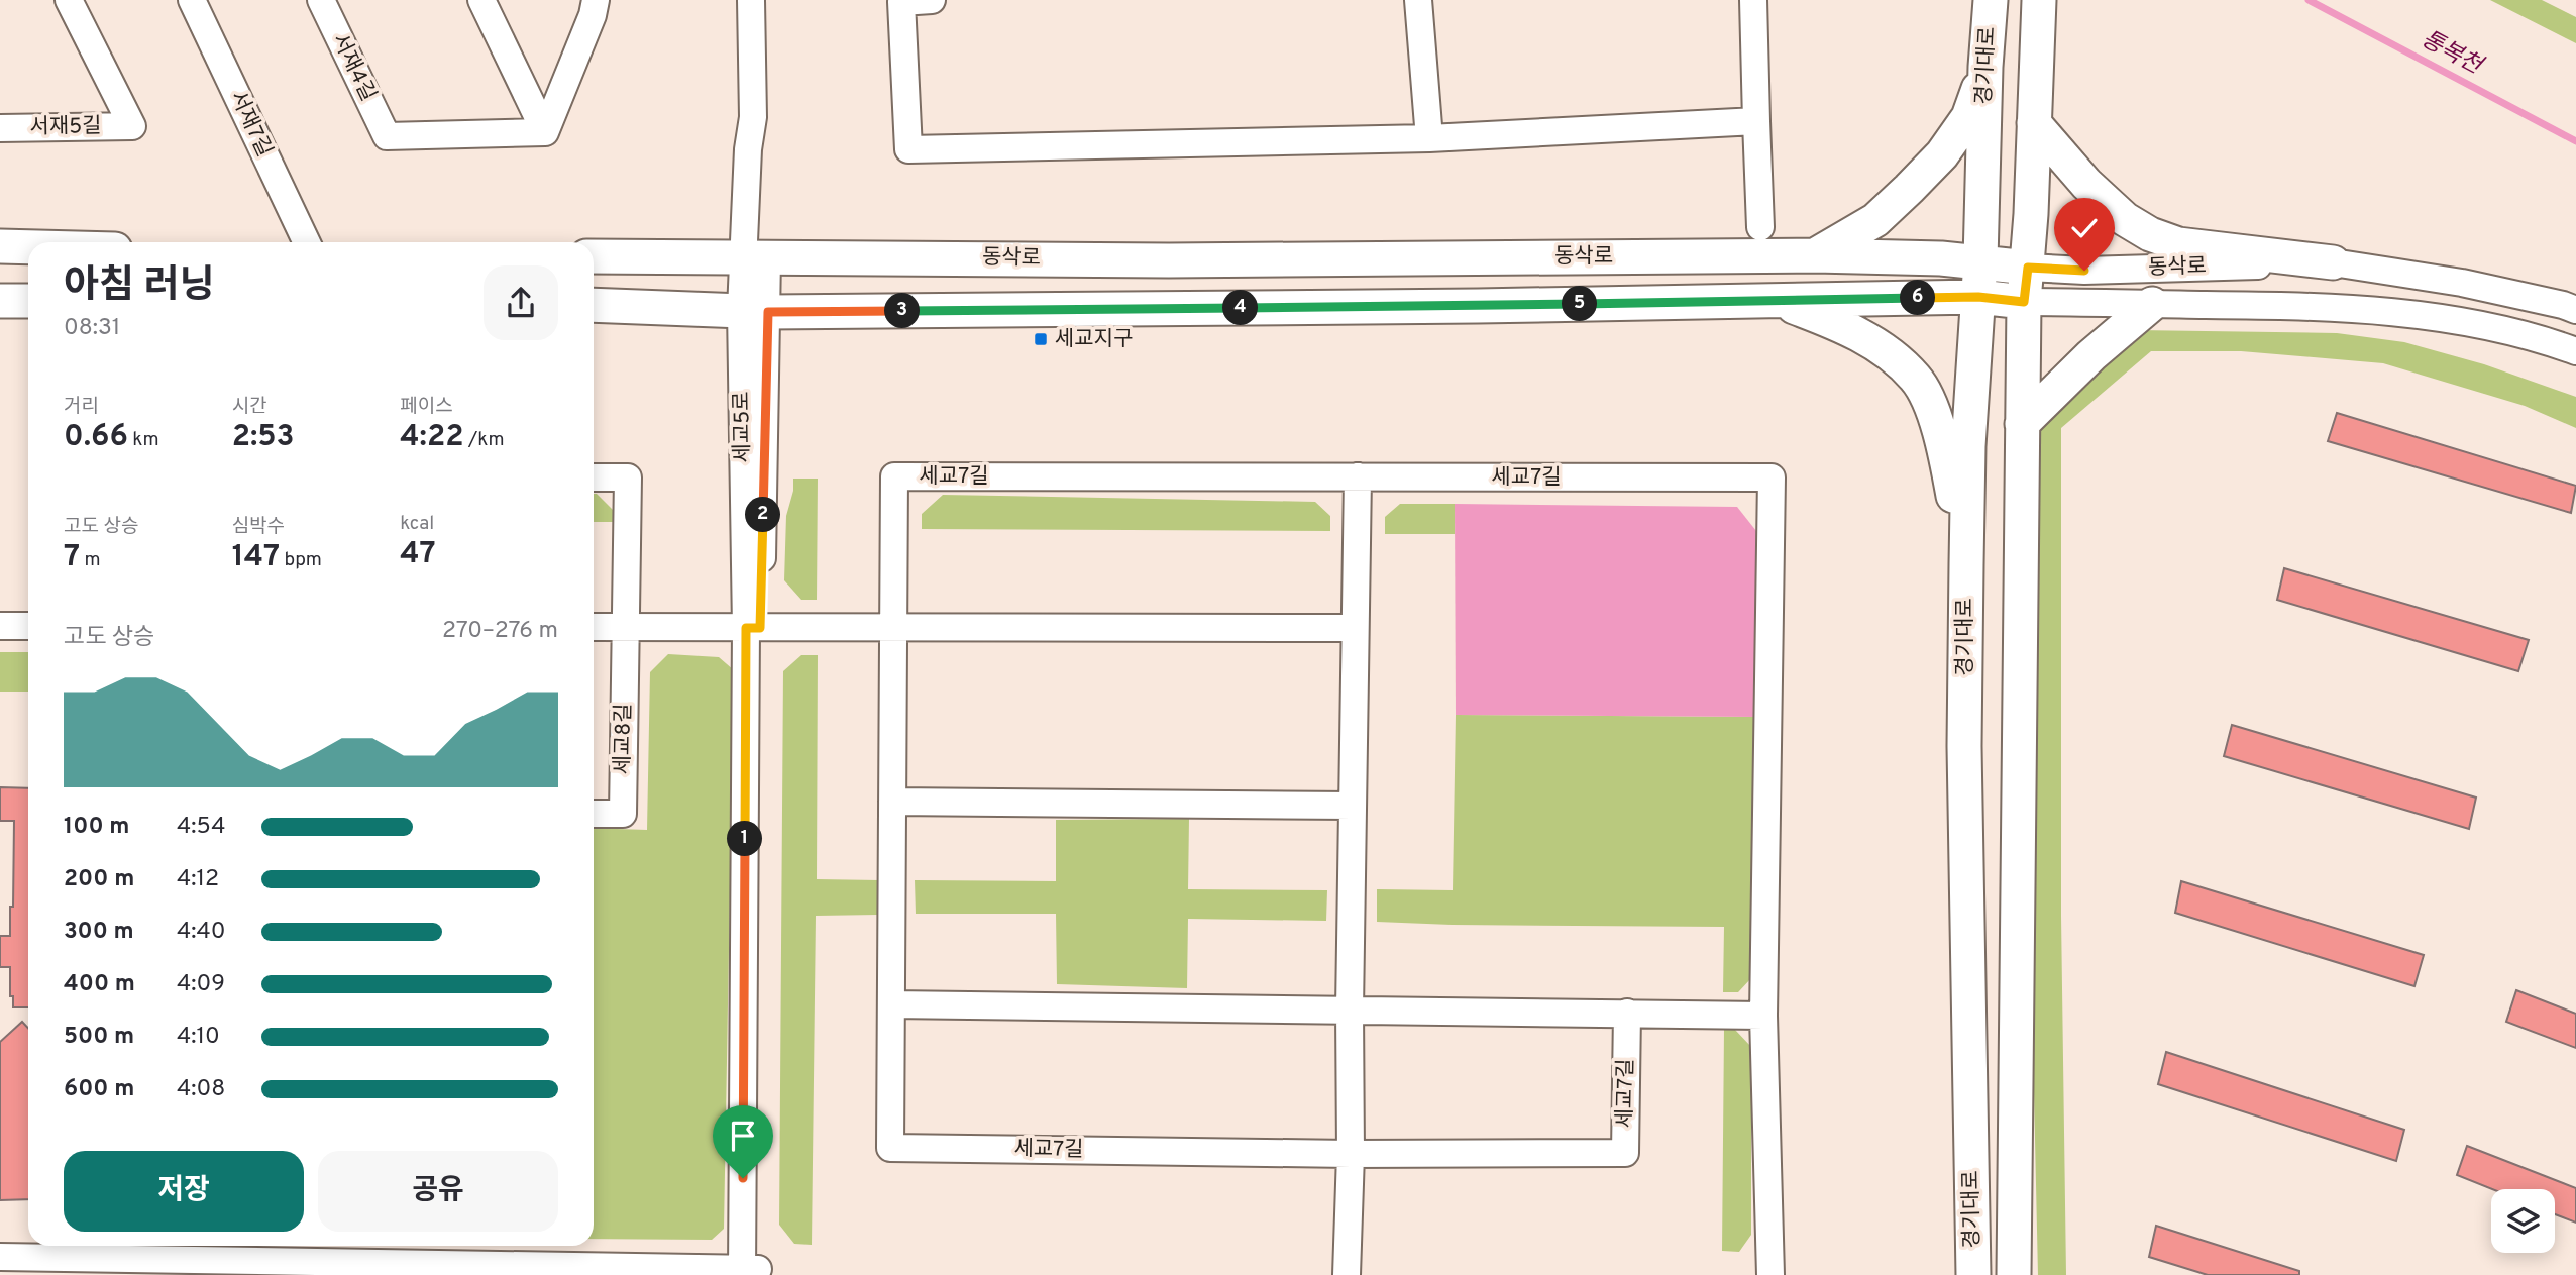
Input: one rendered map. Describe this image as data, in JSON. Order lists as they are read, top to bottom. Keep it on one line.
{"streets":{"main road":["경기대로","동삭로"],"street":["서재4길","서재7길","서재5길","세교5로","세교7길","세교8길"]},"crossings":[["경기대로","동삭로"],["동삭로","세교5로"]],"water":["통복천"],"places":{"transit":["세교지구"]},"page":{"heading":["아침 러닝","08:31"],"pins":["6","5","4","3","2","1"],"stats":[["거리","0.66 km"],["시간","2:53"],["페이스","4:22 /km"],["고도 상승","7 m"],["심박수","147 bpm"],["kcal","47"]],"chart":["고도 상승","270–276 m"],"list":[{"name":"100 m","note":"4:54"},{"name":"200 m","note":"4:12"},{"name":"300 m","note":"4:40"},{"name":"400 m","note":"4:09"},{"name":"500 m","note":"4:10"},{"name":"600 m","note":"4:08"}],"buttons":["저장","공유"]}}
